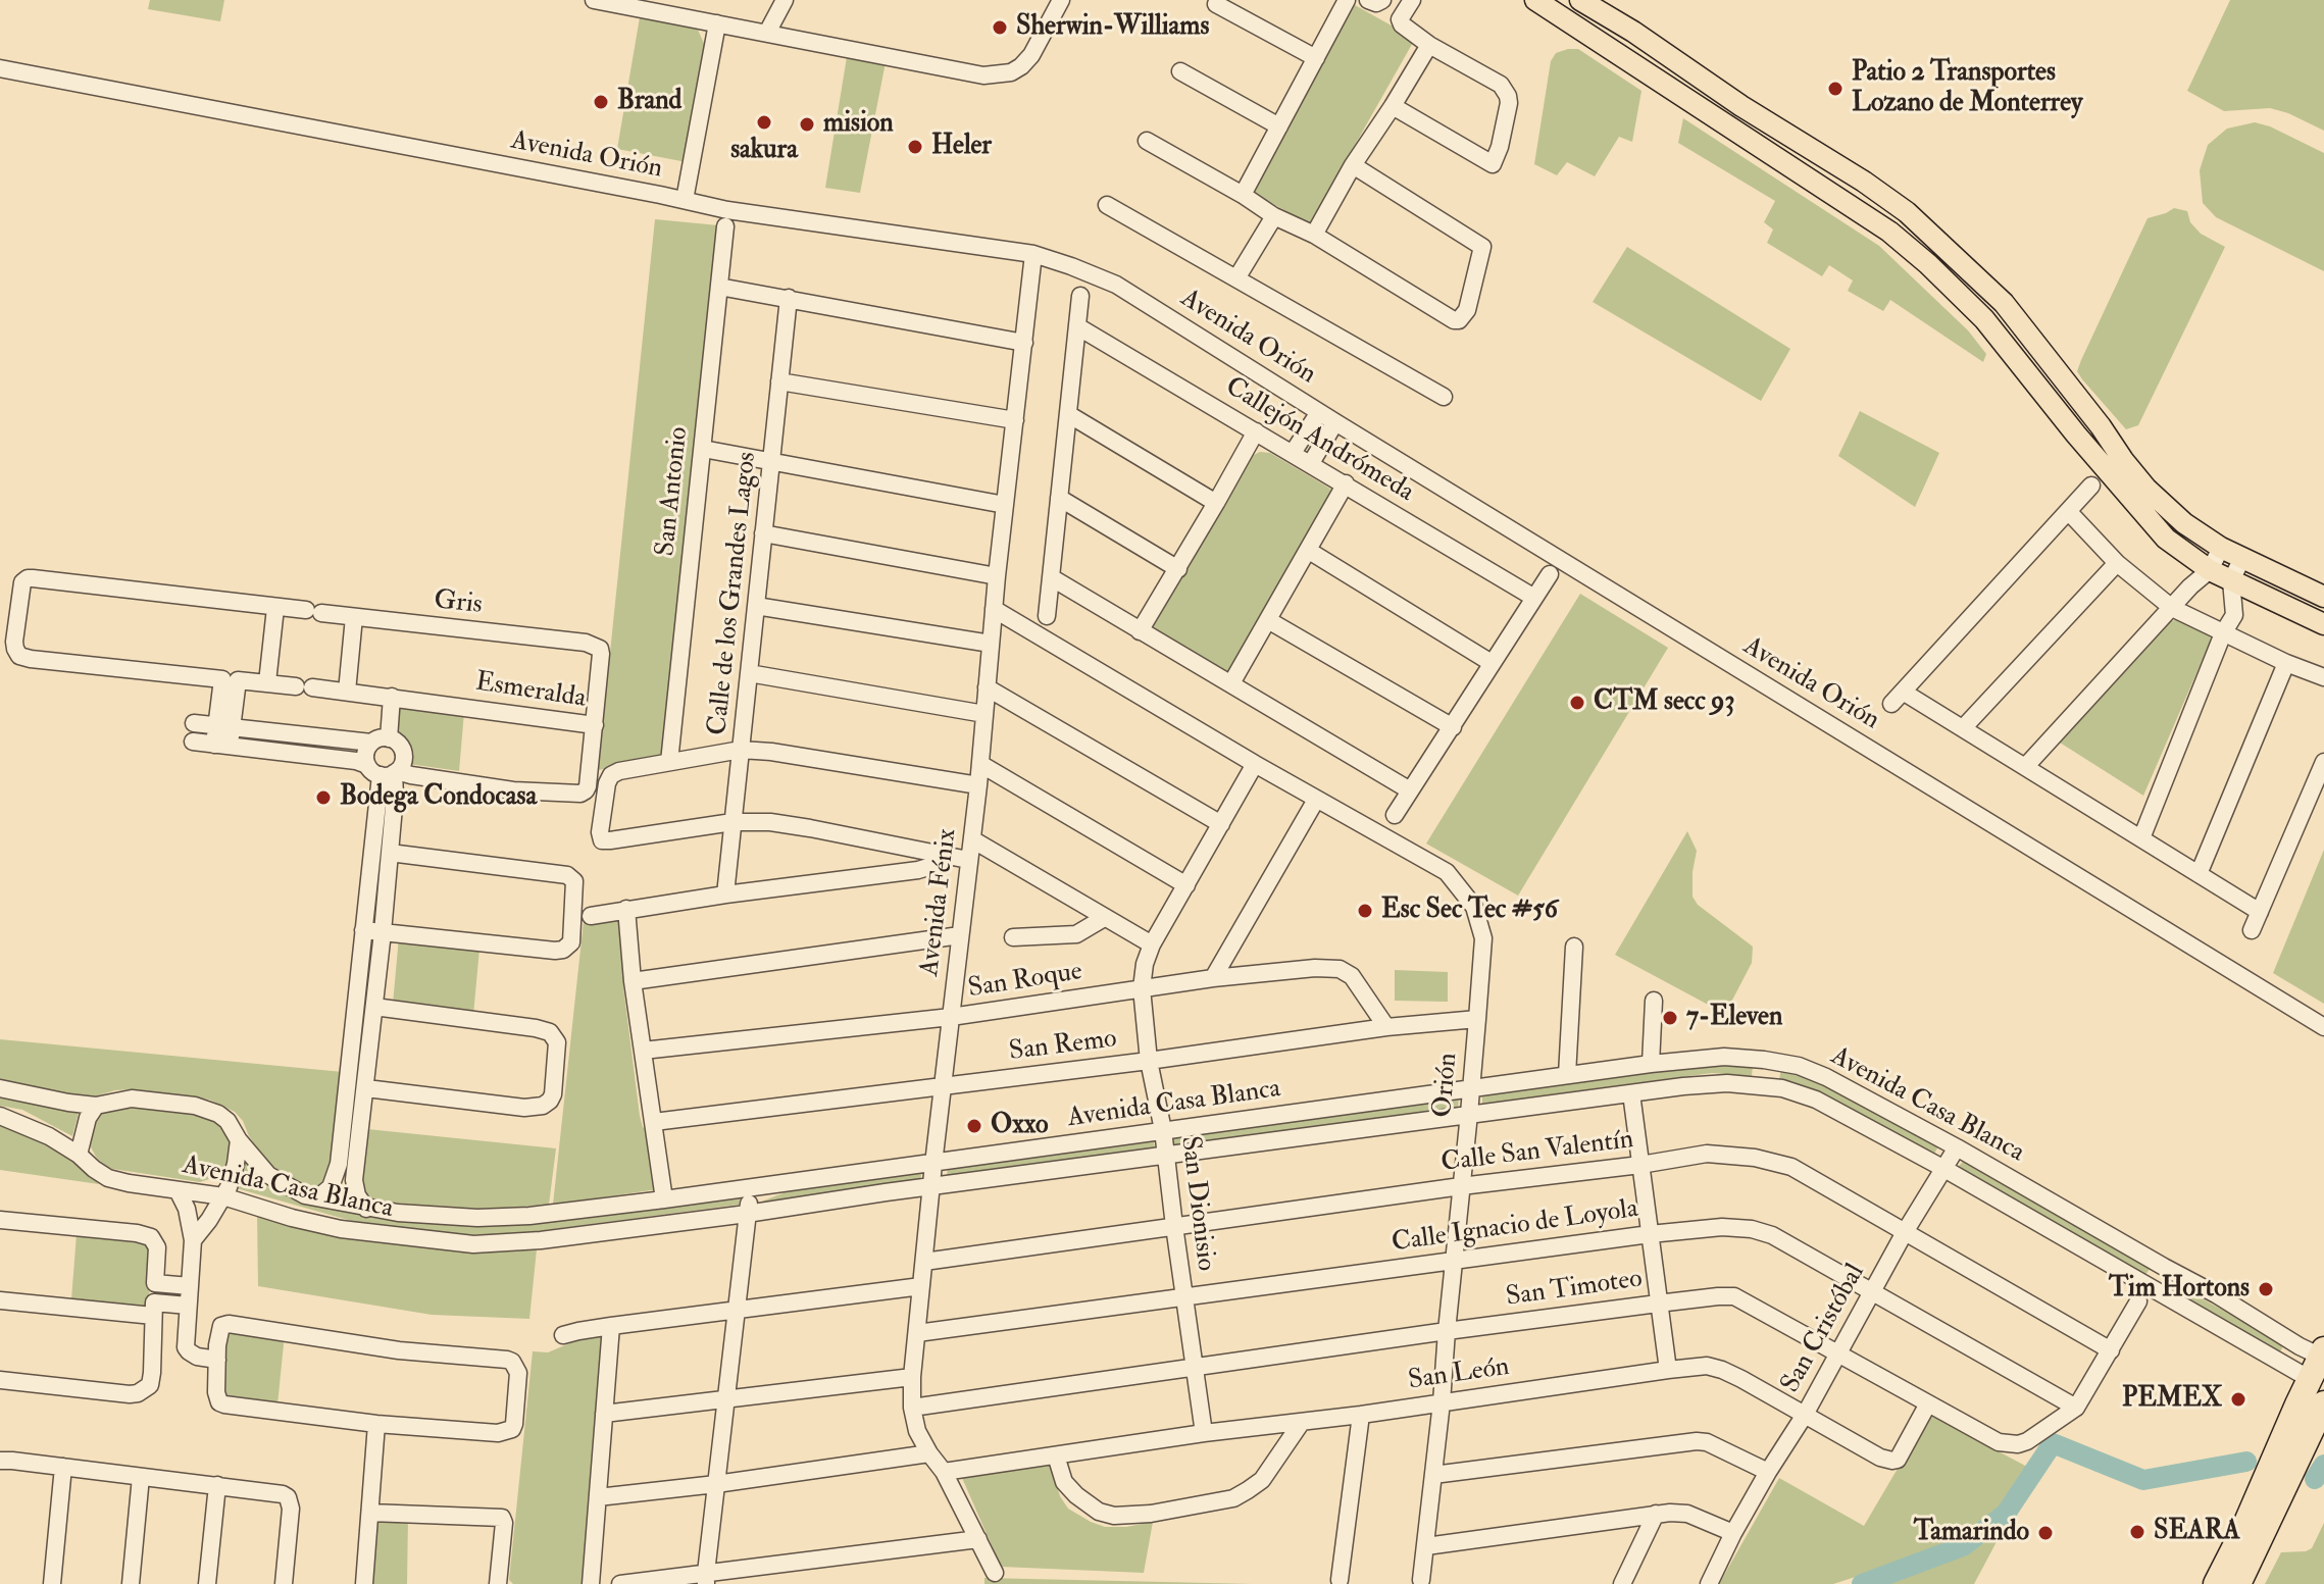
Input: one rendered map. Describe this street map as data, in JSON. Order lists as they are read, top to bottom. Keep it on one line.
{"streets":{"street":["Avenida Orión","Callejón Andrómeda","San Antonio","Calle de los Grandes Lagos","Gris","Esmeralda","Avenida Fénix","San Roque","San Remo","Orión","Avenida Casa Blanca","Calle San Valentín","San Dionisio","Calle Ignacio de Loyola","San Timoteo","San Cristóbal","San León"]},"crossings":[["Avenida Orión","Avenida Fénix"],["Gris","Esmeralda"],["Avenida Fénix","San Roque"],["Avenida Fénix","San Remo"],["Avenida Fénix","Orión"],["Avenida Fénix","Avenida Casa Blanca"],["Avenida Fénix","Calle San Valentín"],["Avenida Fénix","Calle Ignacio de Loyola"],["Avenida Fénix","San Timoteo"],["Avenida Fénix","San León"],["San Roque","San Remo"],["San Roque","San Dionisio"],["San Remo","Orión"],["San Remo","San Dionisio"],["Orión","Avenida Casa Blanca"],["Orión","Calle San Valentín"],["Orión","San Dionisio"],["Orión","Calle Ignacio de Loyola"],["Orión","San Timoteo"],["Orión","San León"],["Avenida Casa Blanca","San Dionisio"],["Avenida Casa Blanca","San Cristóbal"],["Calle San Valentín","San Dionisio"],["Calle San Valentín","San Timoteo"],["Calle San Valentín","San Cristóbal"],["San Dionisio","Calle Ignacio de Loyola"],["San Dionisio","San Timoteo"],["San Dionisio","San León"],["Calle Ignacio de Loyola","San Timoteo"],["Calle Ignacio de Loyola","San Cristóbal"],["San Timoteo","San Cristóbal"],["San Timoteo","San León"],["San Cristóbal","San León"]],"places":["Sherwin-Williams","Patio 2 Transportes Lozano de Monterrey","Brand","sakura","mision","Heler","CTM secc 93","Bodega Condocasa","Esc Sec Tec #56","7-Eleven","Oxxo","Tim Hortons","PEMEX","SEARA","Tamarindo"]}
